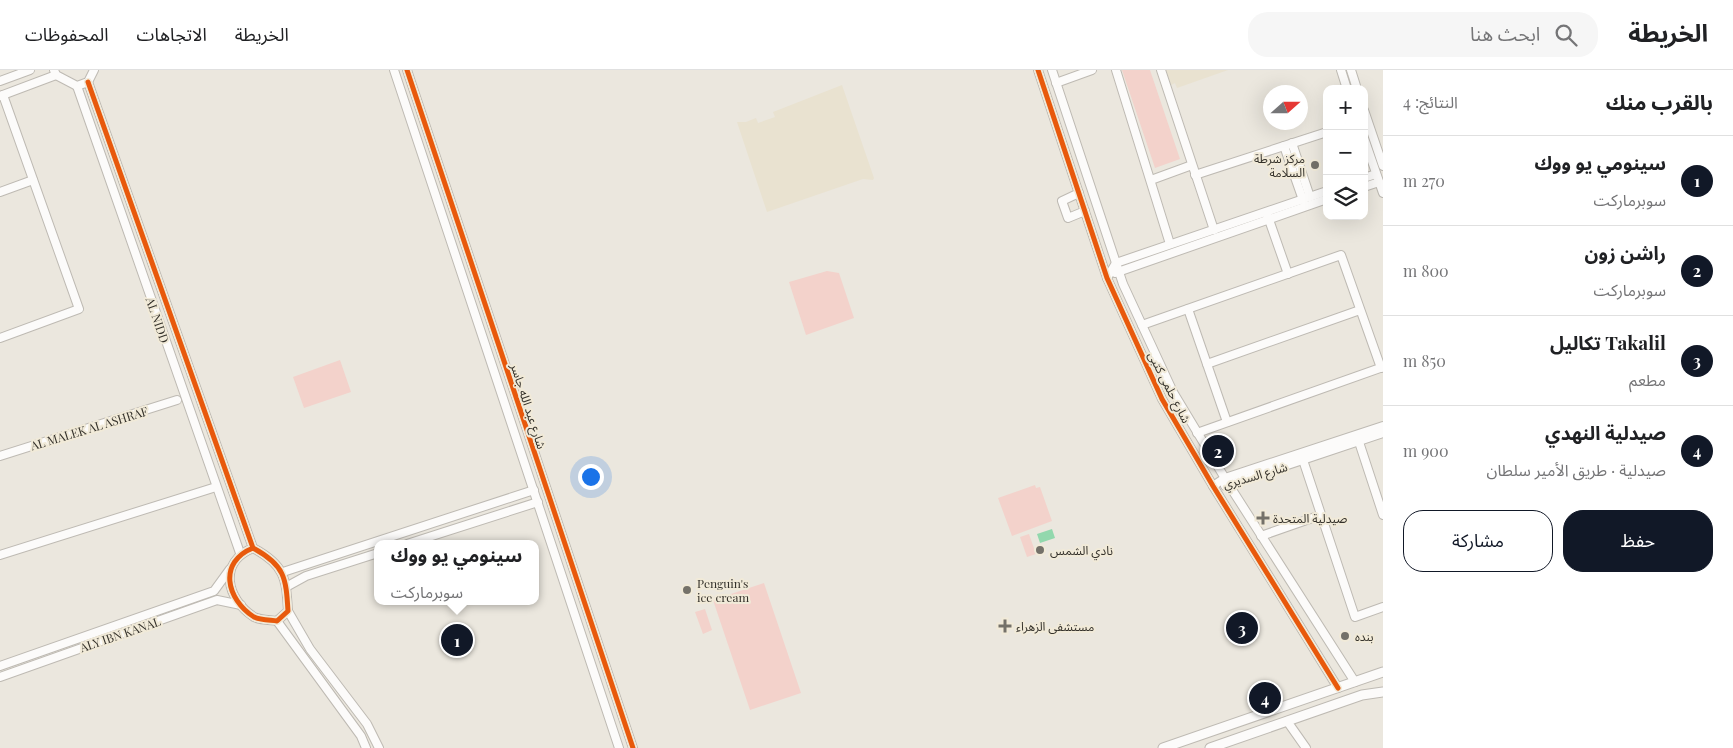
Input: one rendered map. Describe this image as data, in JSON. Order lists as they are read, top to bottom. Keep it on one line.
{"streets":{"street":["AL NIDD","شارع حلمى كتبى","شارع عبد الله جاسر","AL MALEK AL ASHRAF","شارع السديري","ALY IBN KANAL"]},"crossings":[["AL NIDD","ALY IBN KANAL"],["شارع حلمى كتبى","شارع السديري"]],"places":{"other":["مركز شرطة السلامة","نادي الشمس","Penguin's ice cream","بنده"],"health":["صيدلية المتحدة","مستشفى الزهراء"]},"north":"right","page":{"header":"الخريطة","search":"ابحث هنا","nav":["الخريطة","الاتجاهات","المحفوظات"],"heading":["بالقرب منك","النتائج: 4"],"map_buttons":["+","−"],"list":[{"mark":"1","name":"سينومي يو ووك","note":"سوبرماركت","value":"270 m"},{"mark":"2","name":"راشن زون","note":"سوبرماركت","value":"800 m"},{"mark":"3","name":"Takalil تكاليل","note":"مطعم","value":"850 m"},{"mark":"4","name":"صيدلية النهدي","note":"صيدلية · طريق الأمير سلطان","value":"900 m"}],"pins":["2","3","1","4"],"buttons":["حفظ","مشاركة"],"popup":["سينومي يو ووك","سوبرماركت"]}}
